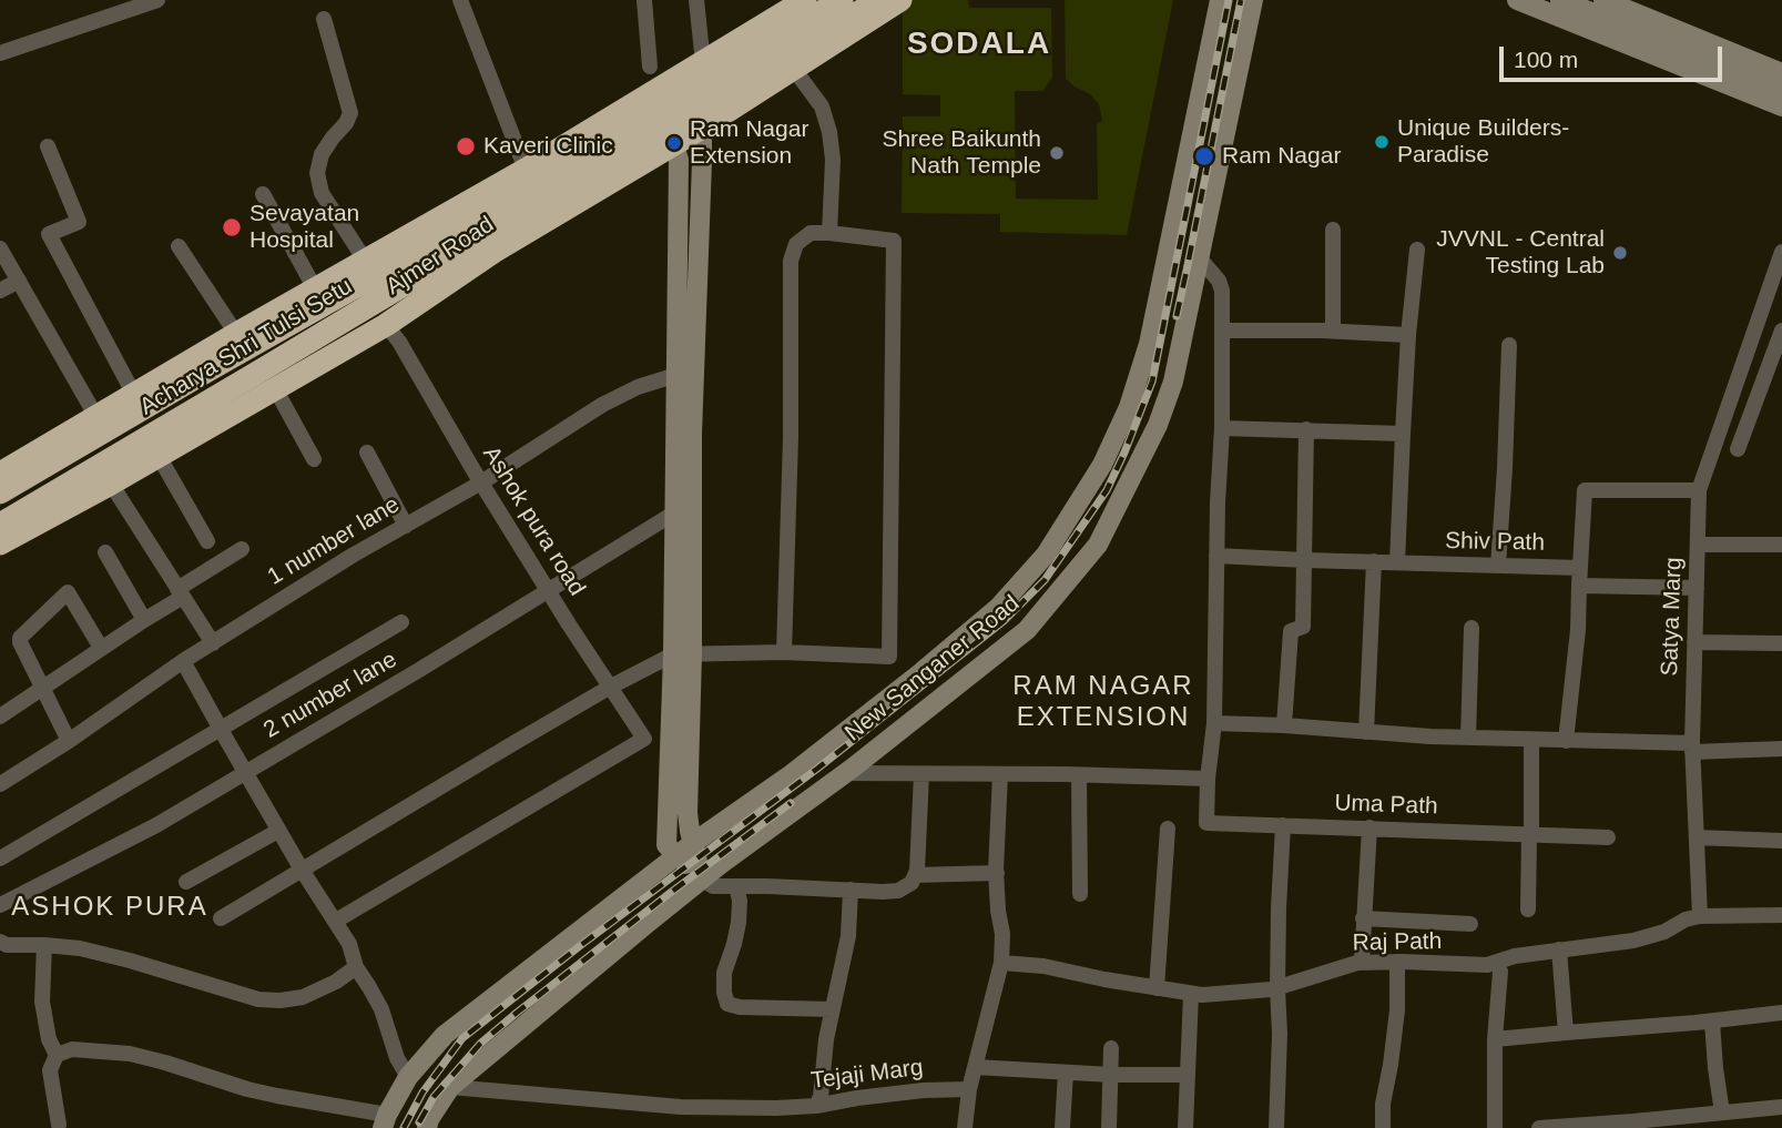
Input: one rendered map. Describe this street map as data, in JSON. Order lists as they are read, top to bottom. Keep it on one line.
{"streets":{"highway":["Ajmer Road","Acharya Shri Tulsi Setu"],"main road":["New Sanganer Road"],"street":["Ashok pura road","1 number lane","Shiv Path","Satya Marg","2 number lane","Uma Path","Raj Path","Tejaji Marg"]},"crossings":[["Ajmer Road","Ashok pura road"],["Ashok pura road","1 number lane"],["Ashok pura road","2 number lane"],["Satya Marg","Raj Path"],["New Sanganer Road","Tejaji Marg"]],"districts":["SODALA","RAM NAGAR EXTENSION","ASHOK PURA"],"places":["Unique Builders- Paradise","Ram Nagar Extension","Kaveri Clinic","Shree Baikunth Nath Temple","Ram Nagar","Sevayatan Hospital","JVVNL - Central Testing Lab"],"scale_bar":"100 m"}
